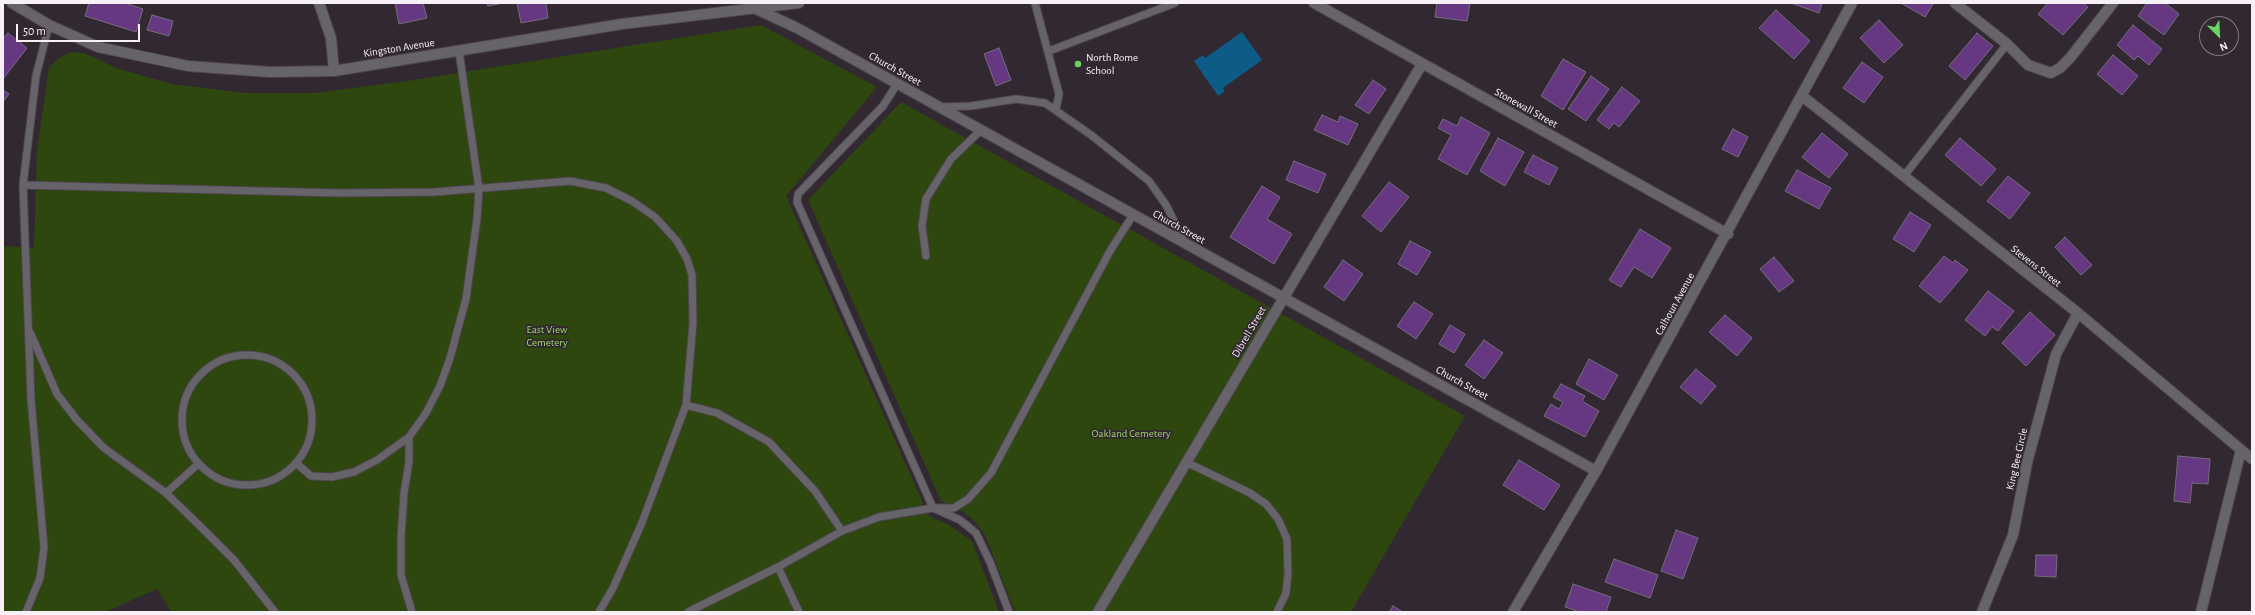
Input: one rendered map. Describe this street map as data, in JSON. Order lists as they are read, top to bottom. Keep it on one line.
{"streets":{"street":["Kingston Avenue","Church Street","Stonewall Street","Stevens Street","Calhoun Avenue","Dibrell Street","King Bee Circle"]},"crossings":[["Kingston Avenue","Church Street"],["Church Street","Calhoun Avenue"],["Church Street","Dibrell Street"],["Stonewall Street","Calhoun Avenue"],["Stonewall Street","Dibrell Street"],["Stevens Street","Calhoun Avenue"],["Stevens Street","King Bee Circle"]],"parks":["East View Cemetery","Oakland Cemetery"],"places":["North Rome School"],"scale_bar":"50 m","north":"bottom right"}
